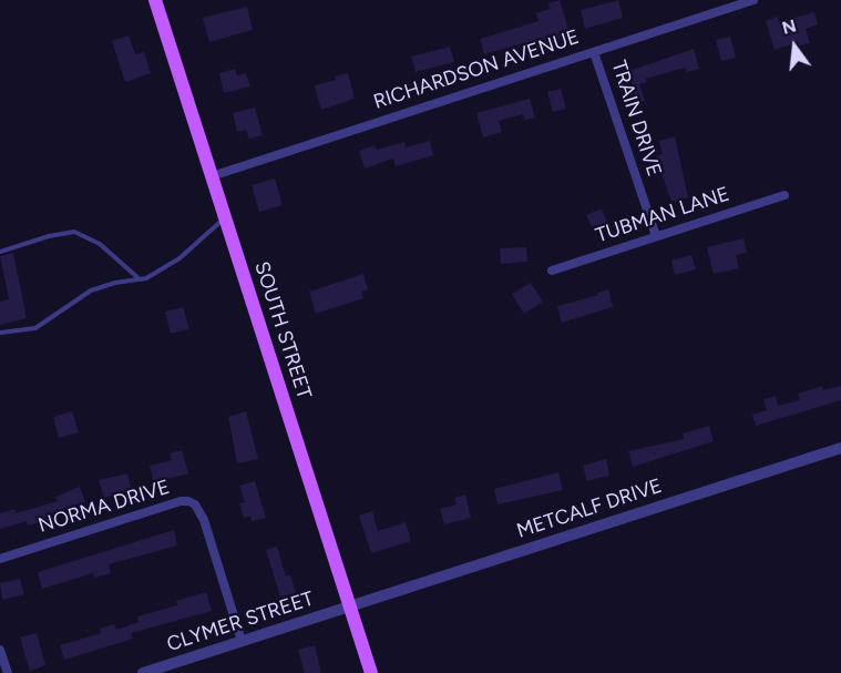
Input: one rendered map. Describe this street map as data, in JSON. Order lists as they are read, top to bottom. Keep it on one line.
{"streets":{"main road":["SOUTH STREET"],"street":["RICHARDSON AVENUE","TRAIN DRIVE","TUBMAN LANE","NORMA DRIVE","METCALF DRIVE","CLYMER STREET"]},"crossings":[["RICHARDSON AVENUE","TRAIN DRIVE"],["RICHARDSON AVENUE","SOUTH STREET"],["TRAIN DRIVE","TUBMAN LANE"],["SOUTH STREET","METCALF DRIVE"],["SOUTH STREET","CLYMER STREET"],["NORMA DRIVE","CLYMER STREET"],["METCALF DRIVE","CLYMER STREET"]],"north":"top"}
